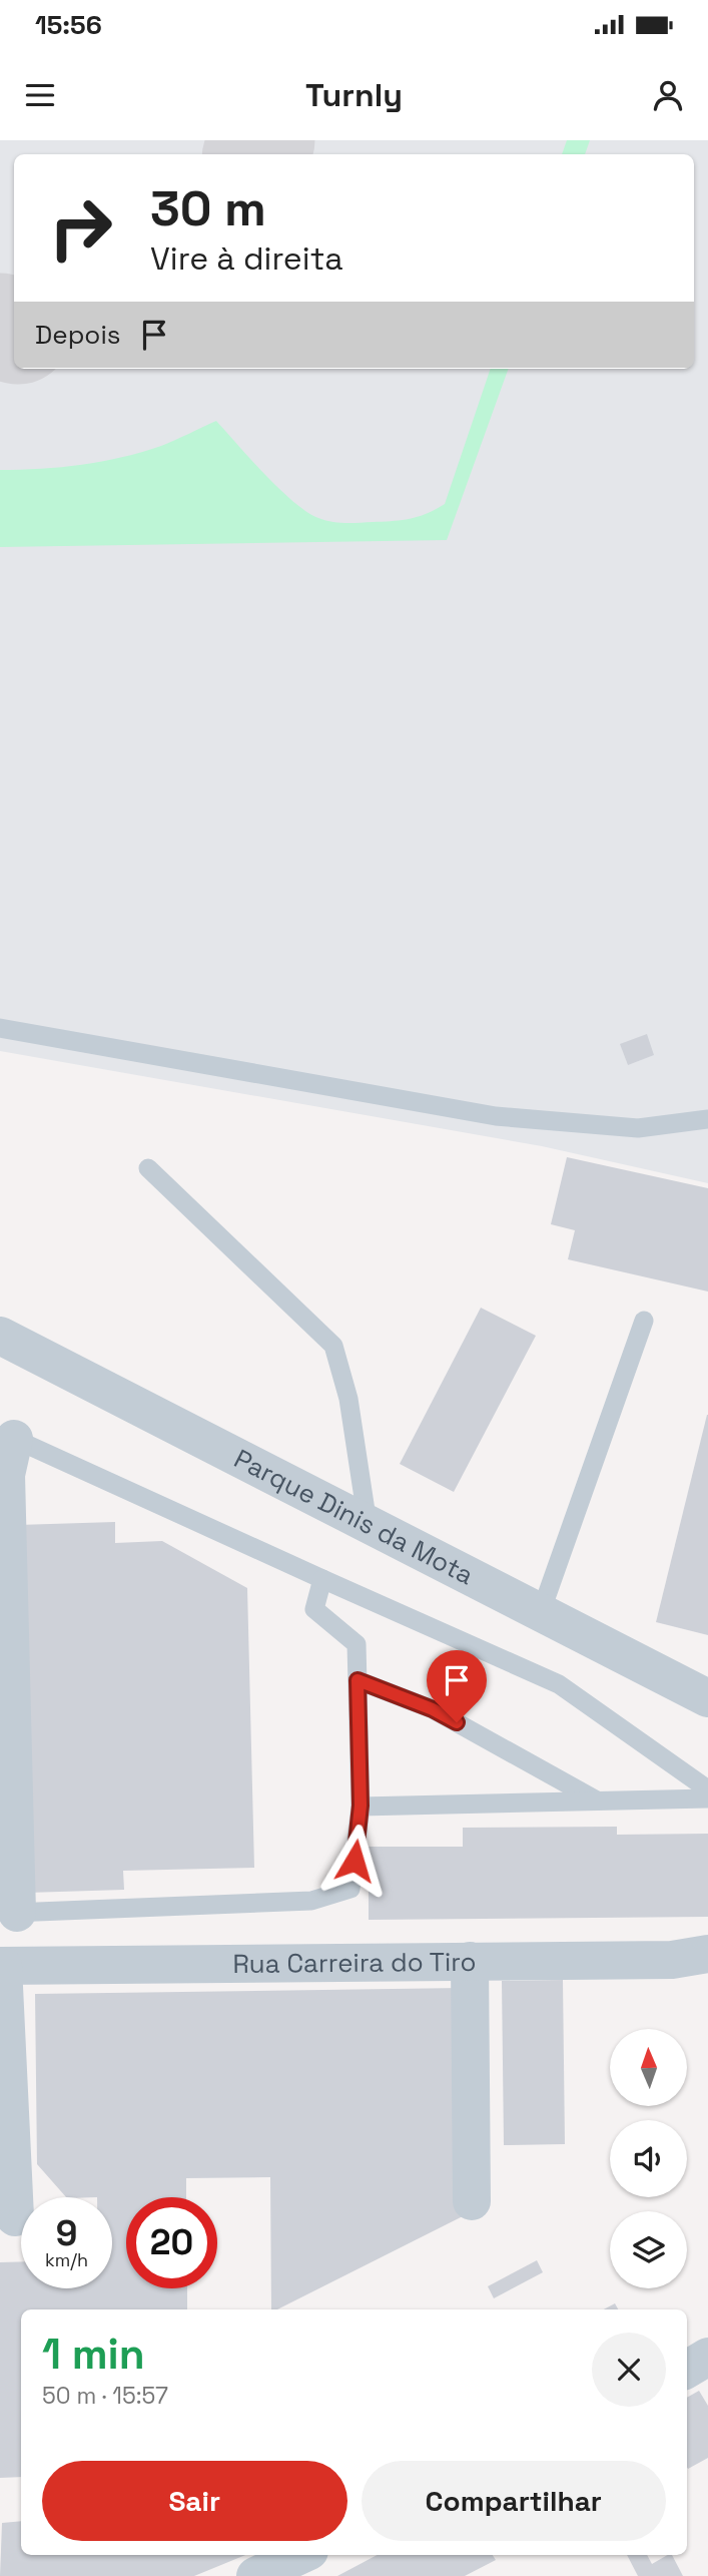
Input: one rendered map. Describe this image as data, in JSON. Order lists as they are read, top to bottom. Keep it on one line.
{"streets":{"street":["Parque Dinis da Mota","Rua Carreira do Tiro"]},"north":"top","page":{"status":"15:56","header":"Turnly","turn":["30 m","Vire à direita"],"then":"Depois","speed":"9 km/h","limit":"20","heading":["1 min","50 m · 15:57"],"buttons":["Sair","Compartilhar"]}}
